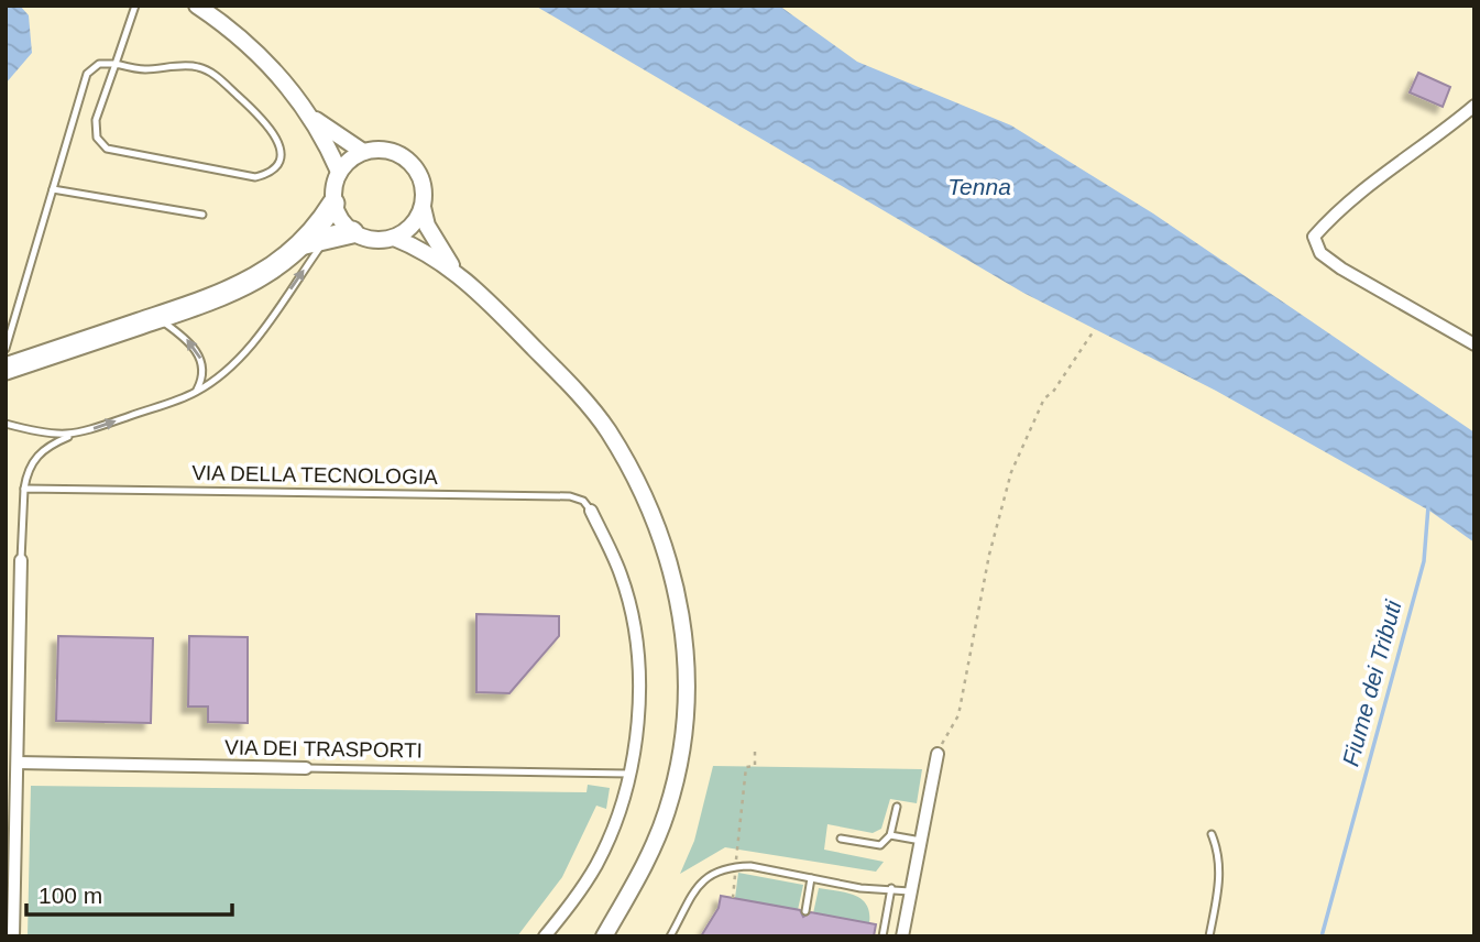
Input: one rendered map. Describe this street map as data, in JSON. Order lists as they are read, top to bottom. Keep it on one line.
{"streets":{"street":["VIA DELLA TECNOLOGIA","VIA DEI TRASPORTI"]},"crossings":[["VIA DELLA TECNOLOGIA","VIA DEI TRASPORTI"]],"water":["Tenna","Fiume dei Tributi"],"scale_bar":"100 m"}
